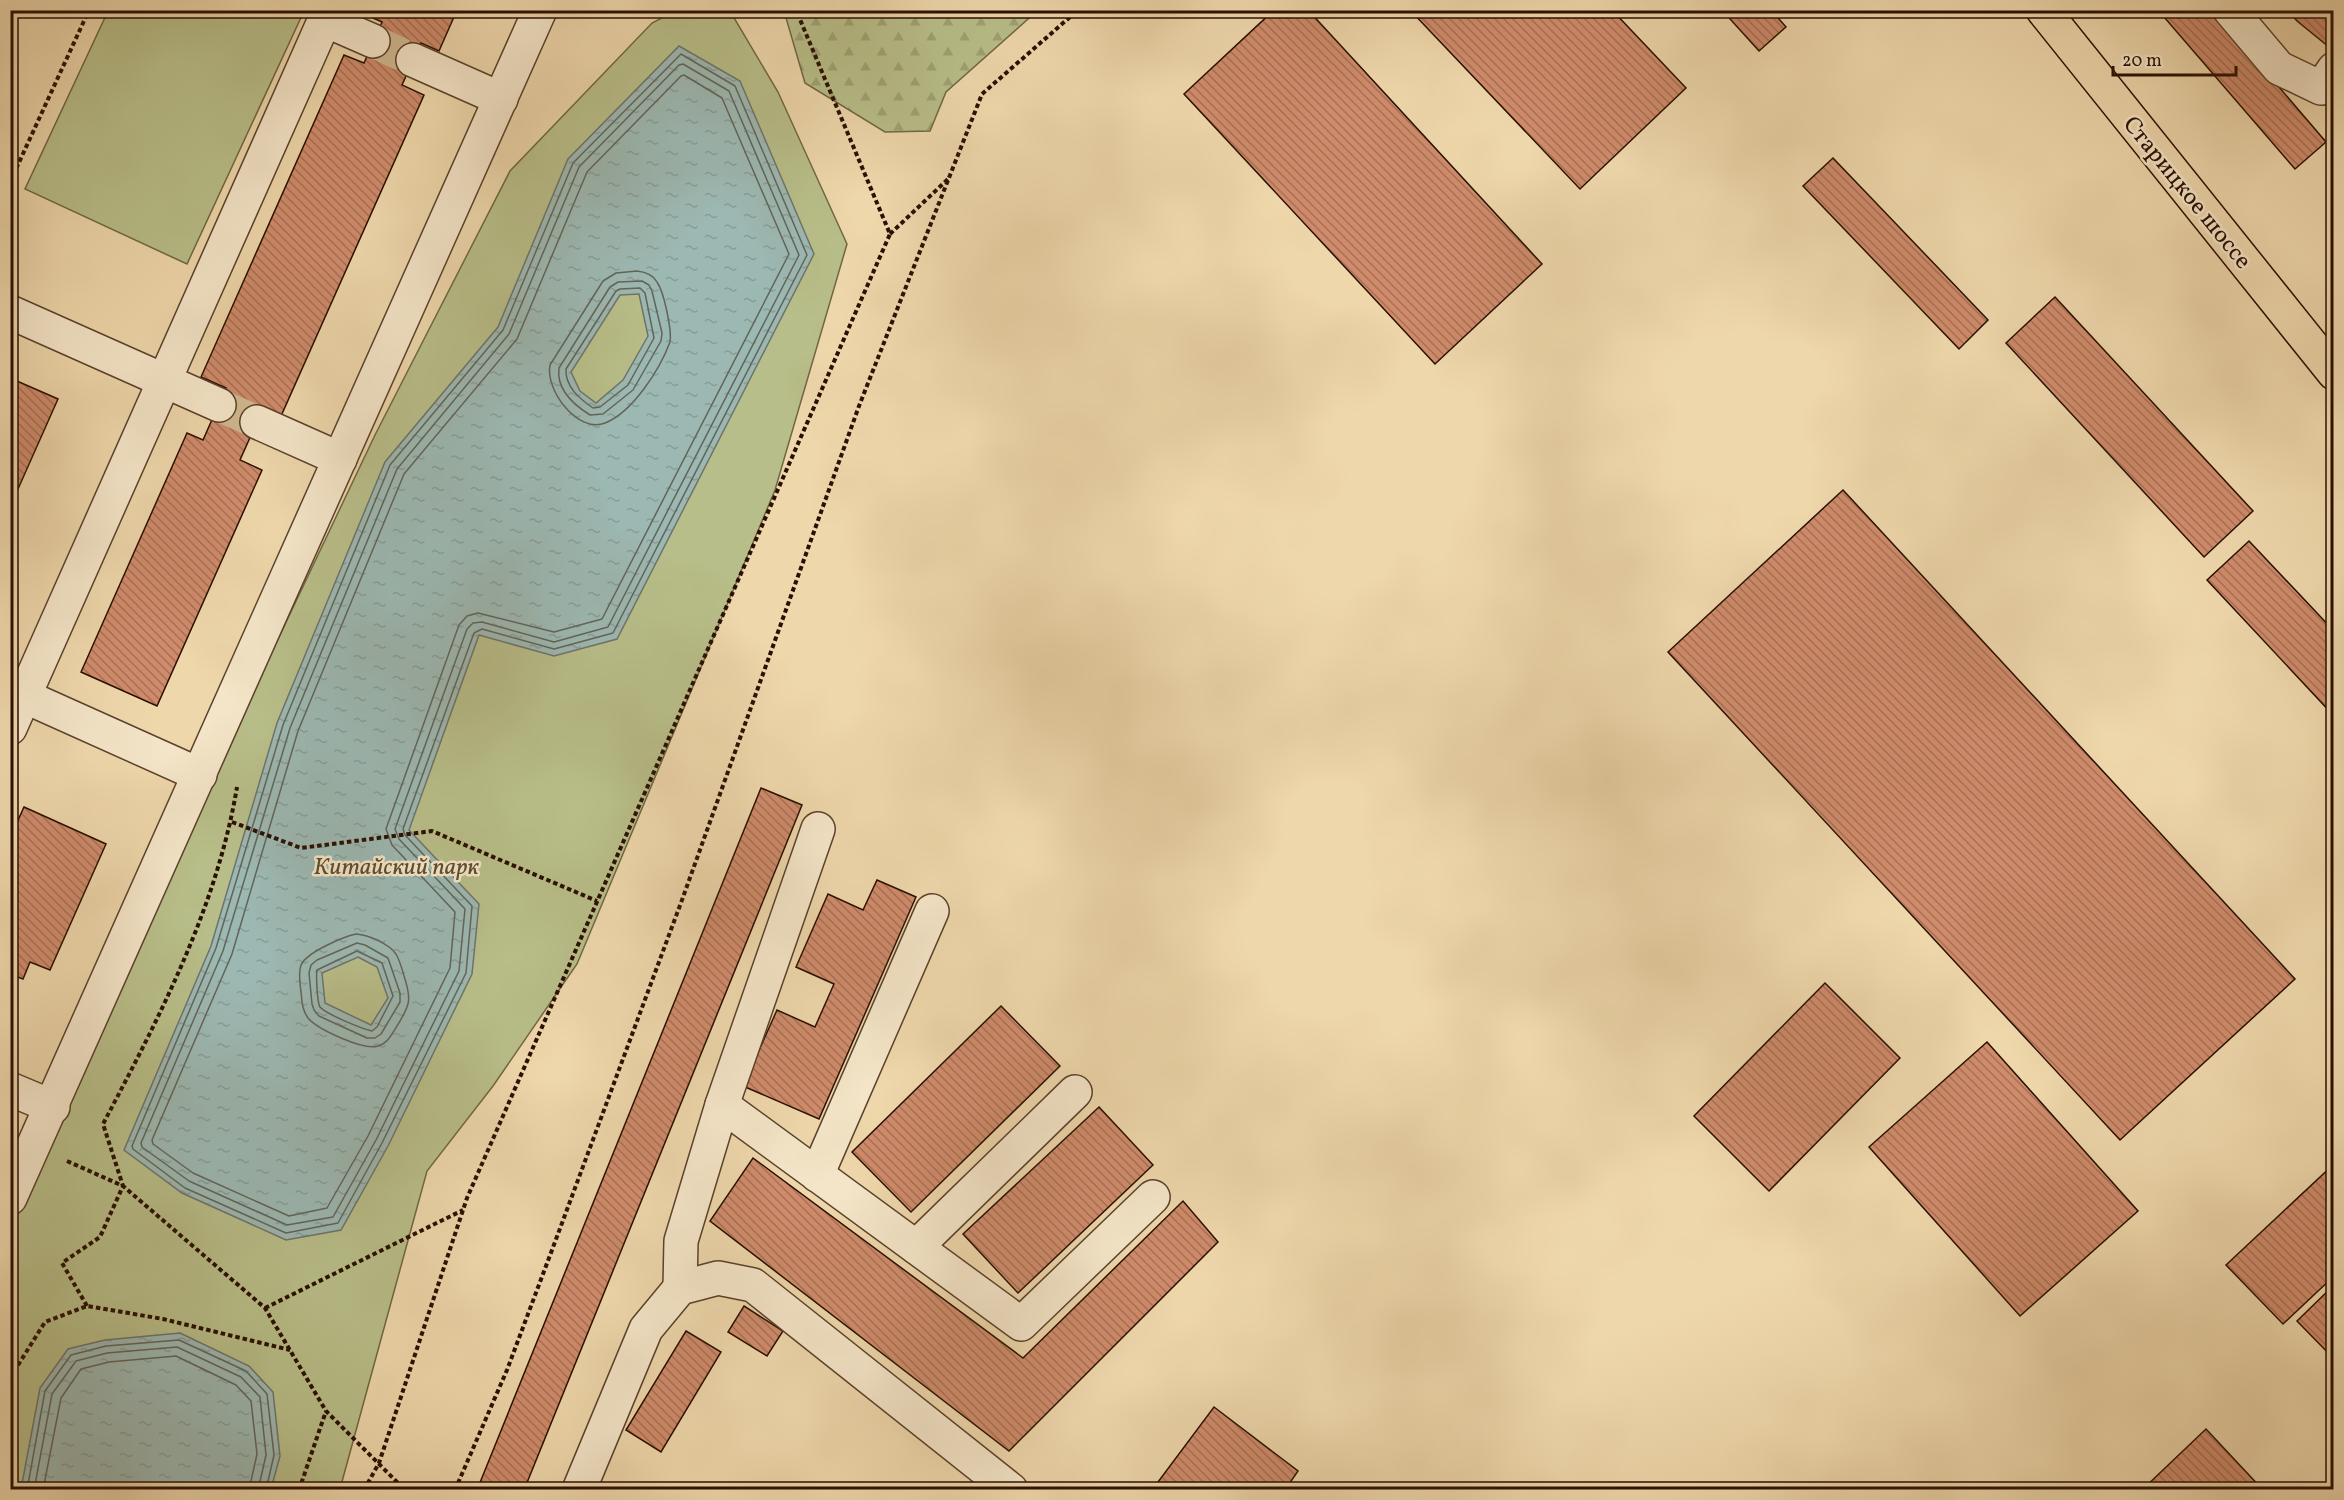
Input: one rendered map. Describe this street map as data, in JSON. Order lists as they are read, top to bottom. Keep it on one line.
{"streets":{"main road":["Старицкое шоссе"]},"parks":["Китайский парк"],"scale_bar":"20 m"}
